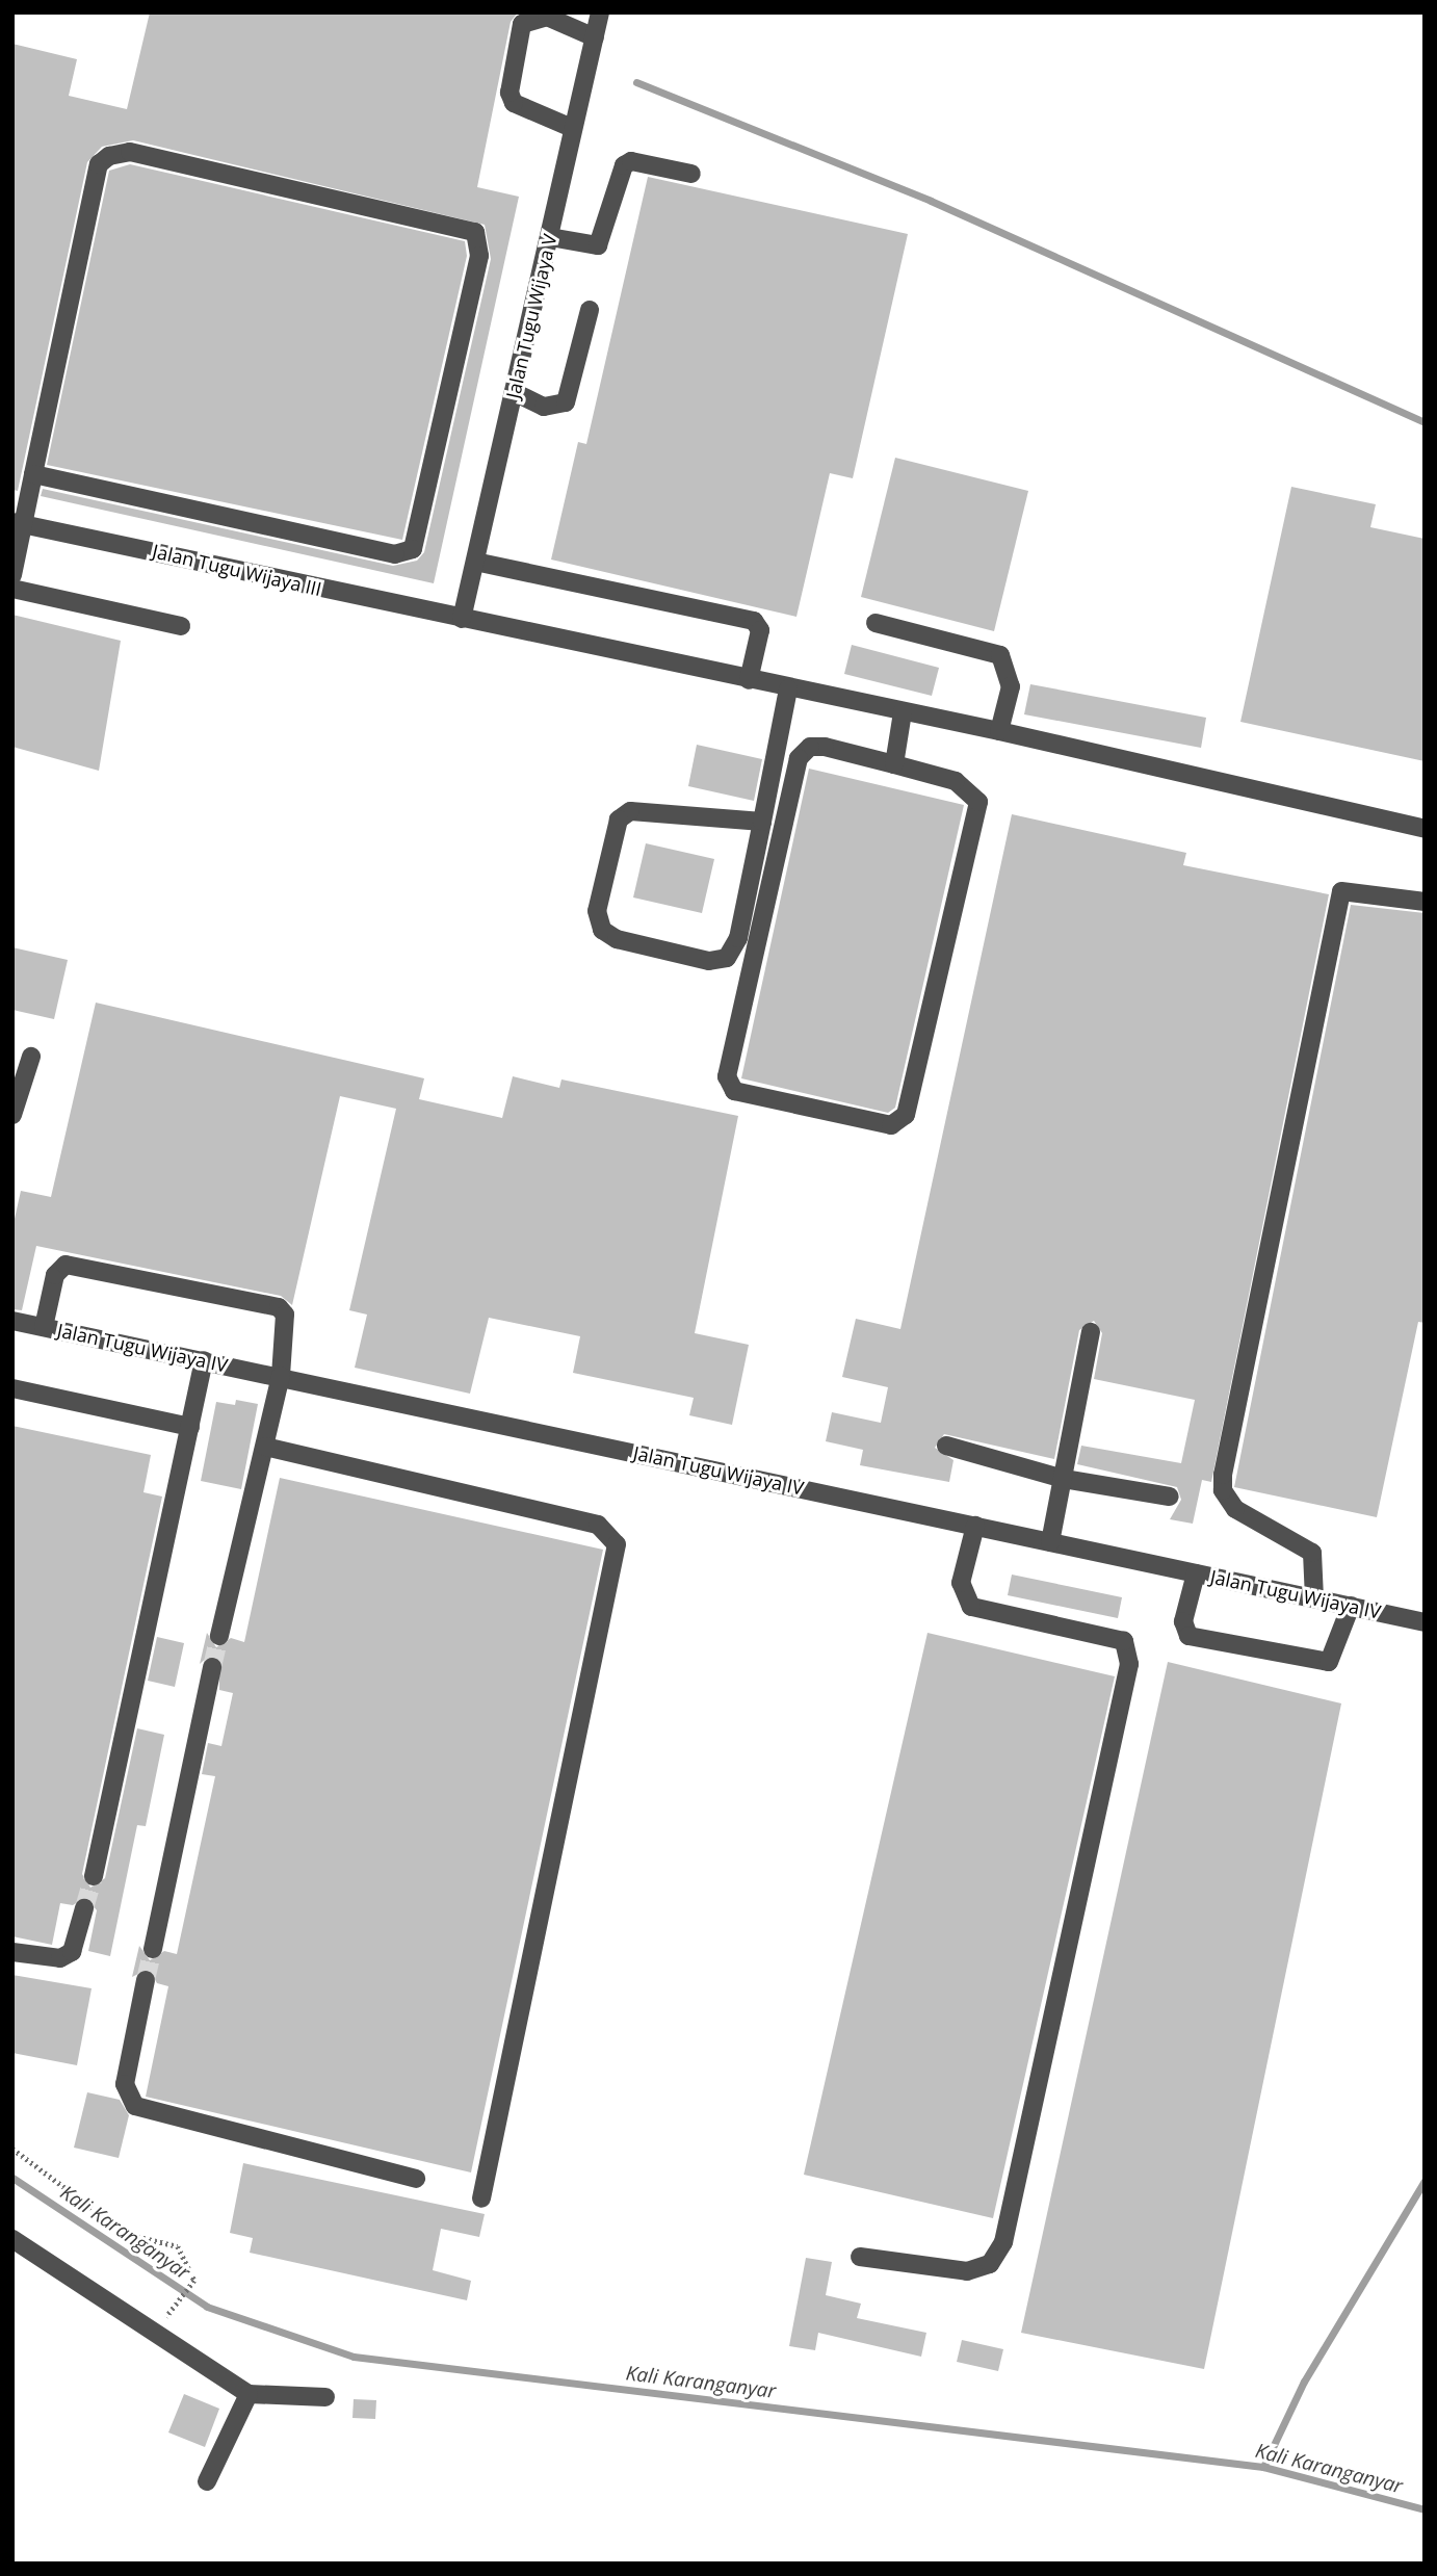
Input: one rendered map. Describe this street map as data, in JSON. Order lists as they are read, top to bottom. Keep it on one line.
{"streets":{"street":["Jalan Tugu Wijaya V","Jalan Tugu Wijaya III","Jalan Tugu Wijaya IV"]},"crossings":[["Jalan Tugu Wijaya V","Jalan Tugu Wijaya III"]],"water":["Kali Karanganyar"]}
